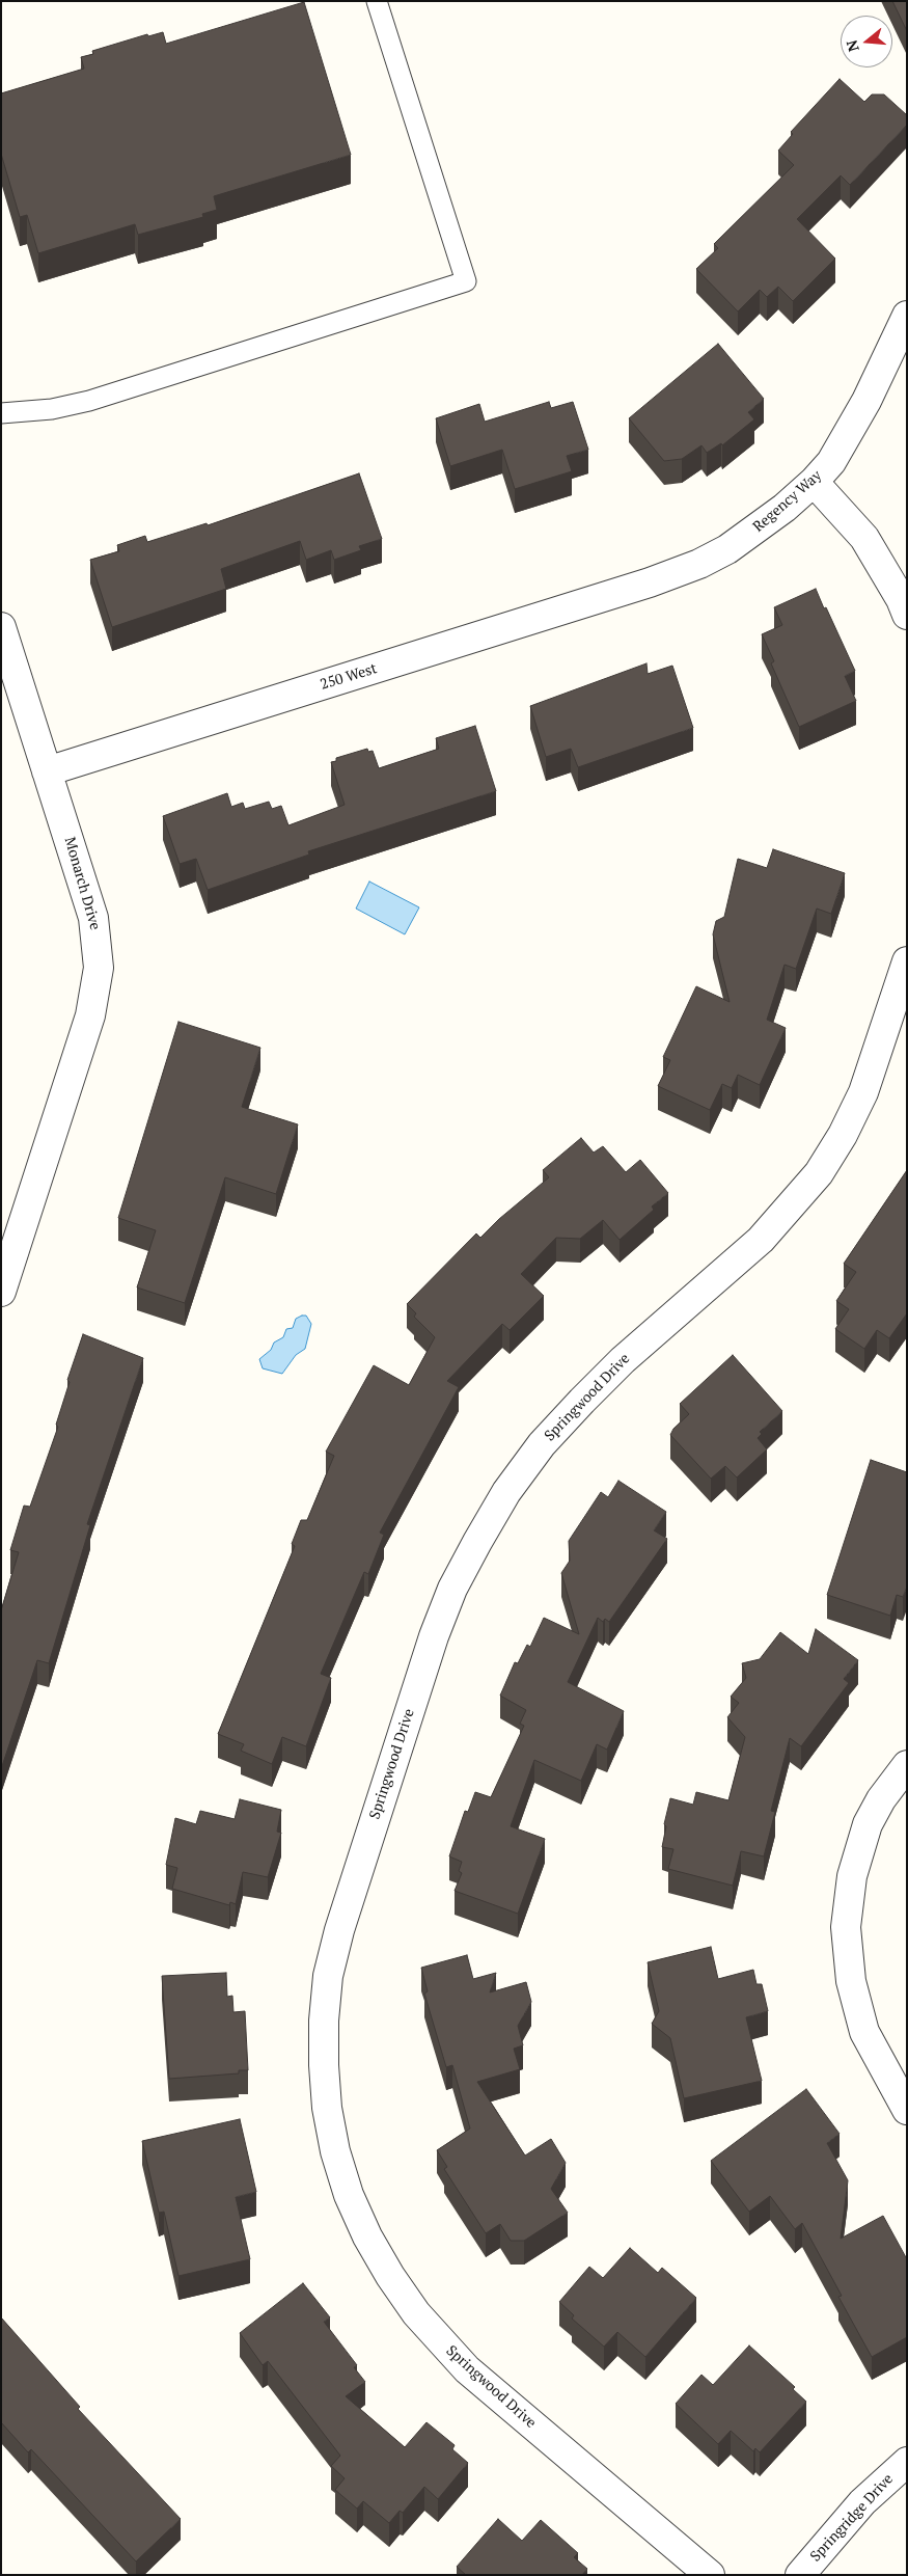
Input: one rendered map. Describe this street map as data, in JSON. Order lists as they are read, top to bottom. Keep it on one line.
{"streets":{"street":["Regency Way","250 West","Monarch Drive","Springwood Drive","Springridge Drive"]},"crossings":[["Regency Way","250 West"],["250 West","Monarch Drive"]],"north":"left"}
